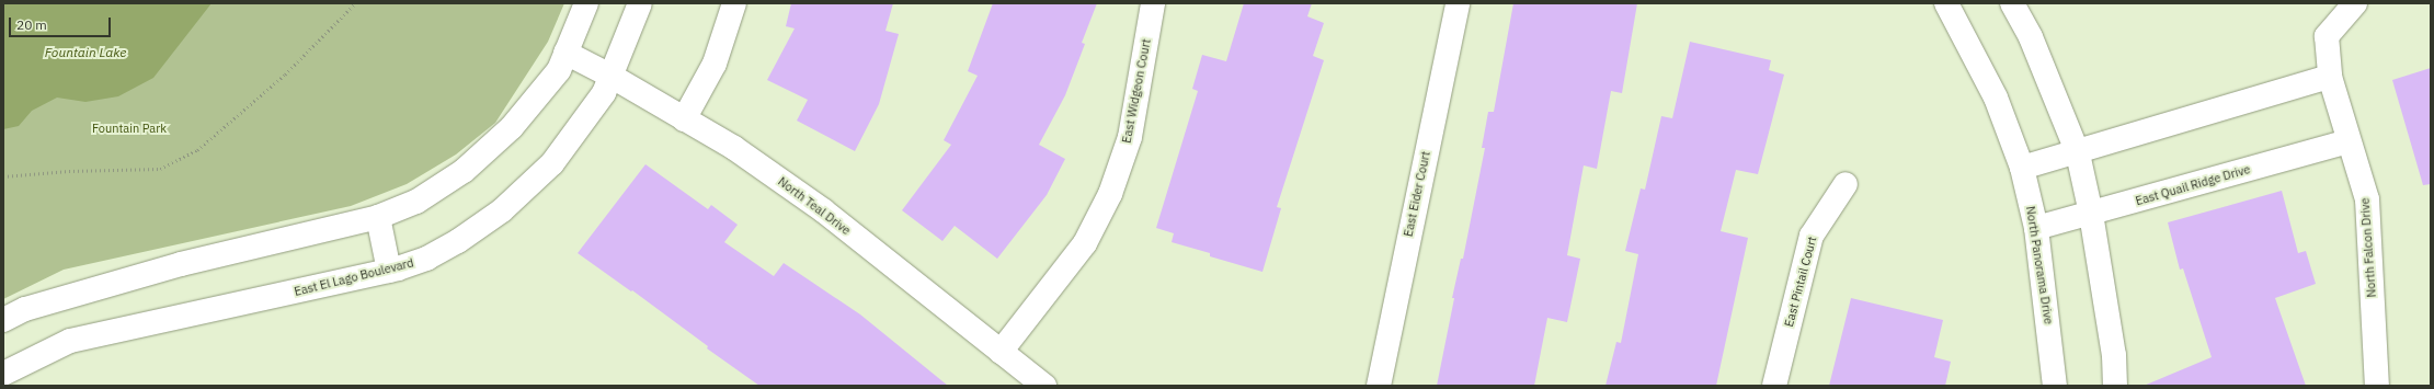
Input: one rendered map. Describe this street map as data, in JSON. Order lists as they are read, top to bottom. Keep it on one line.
{"streets":{"street":["East Widgeon Court","East Quail Ridge Drive","East Eider Court","North Teal Drive","North Falcon Drive","North Panorama Drive","East El Lago Boulevard","East Pintail Court"]},"crossings":[["East Widgeon Court","North Teal Drive"],["East Quail Ridge Drive","North Falcon Drive"],["East Quail Ridge Drive","North Panorama Drive"],["North Teal Drive","East El Lago Boulevard"]],"water":["Fountain Lake"],"parks":["Fountain Park"],"scale_bar":"20 m"}
